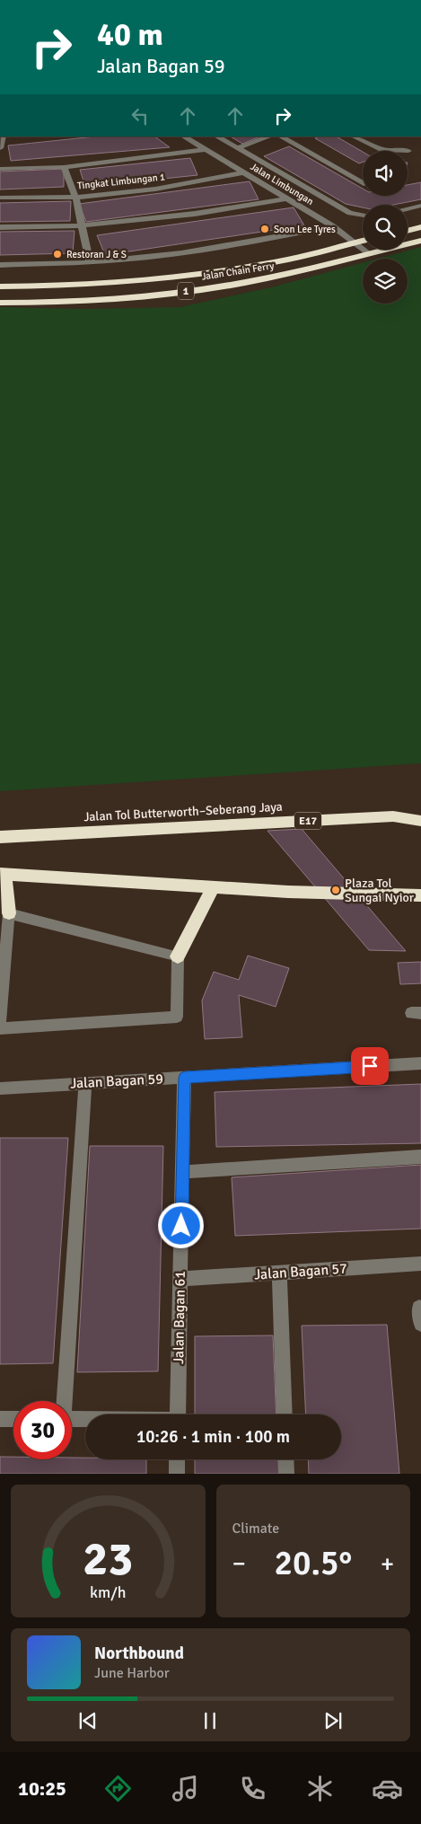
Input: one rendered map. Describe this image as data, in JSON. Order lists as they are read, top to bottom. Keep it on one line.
{"streets":{"highway":["Jalan Chain Ferry","1","Jalan Tol Butterworth–Seberang Jaya","E17"],"street":["Tingkat Limbungan 1","Jalan Limbungan","Jalan Bagan 59","Jalan Bagan 57","Jalan Bagan 61"]},"crossings":[["Tingkat Limbungan 1","Jalan Limbungan"],["Jalan Limbungan","Jalan Chain Ferry"],["Jalan Bagan 59","Jalan Bagan 61"],["Jalan Bagan 57","Jalan Bagan 61"]],"places":["Soon Lee Tyres","Restoran J & S","Plaza Tol Sungai Nyior"],"page":{"turn":["40 m","Jalan Bagan 59"],"limit":"30","trip":"10:26 · 1 min · 100 m","tile":"Climate","heat":["−","20.5°","+"],"song":["Northbound","June Harbor"],"tabs":"10:25","gauge":["23","km/h"]}}
